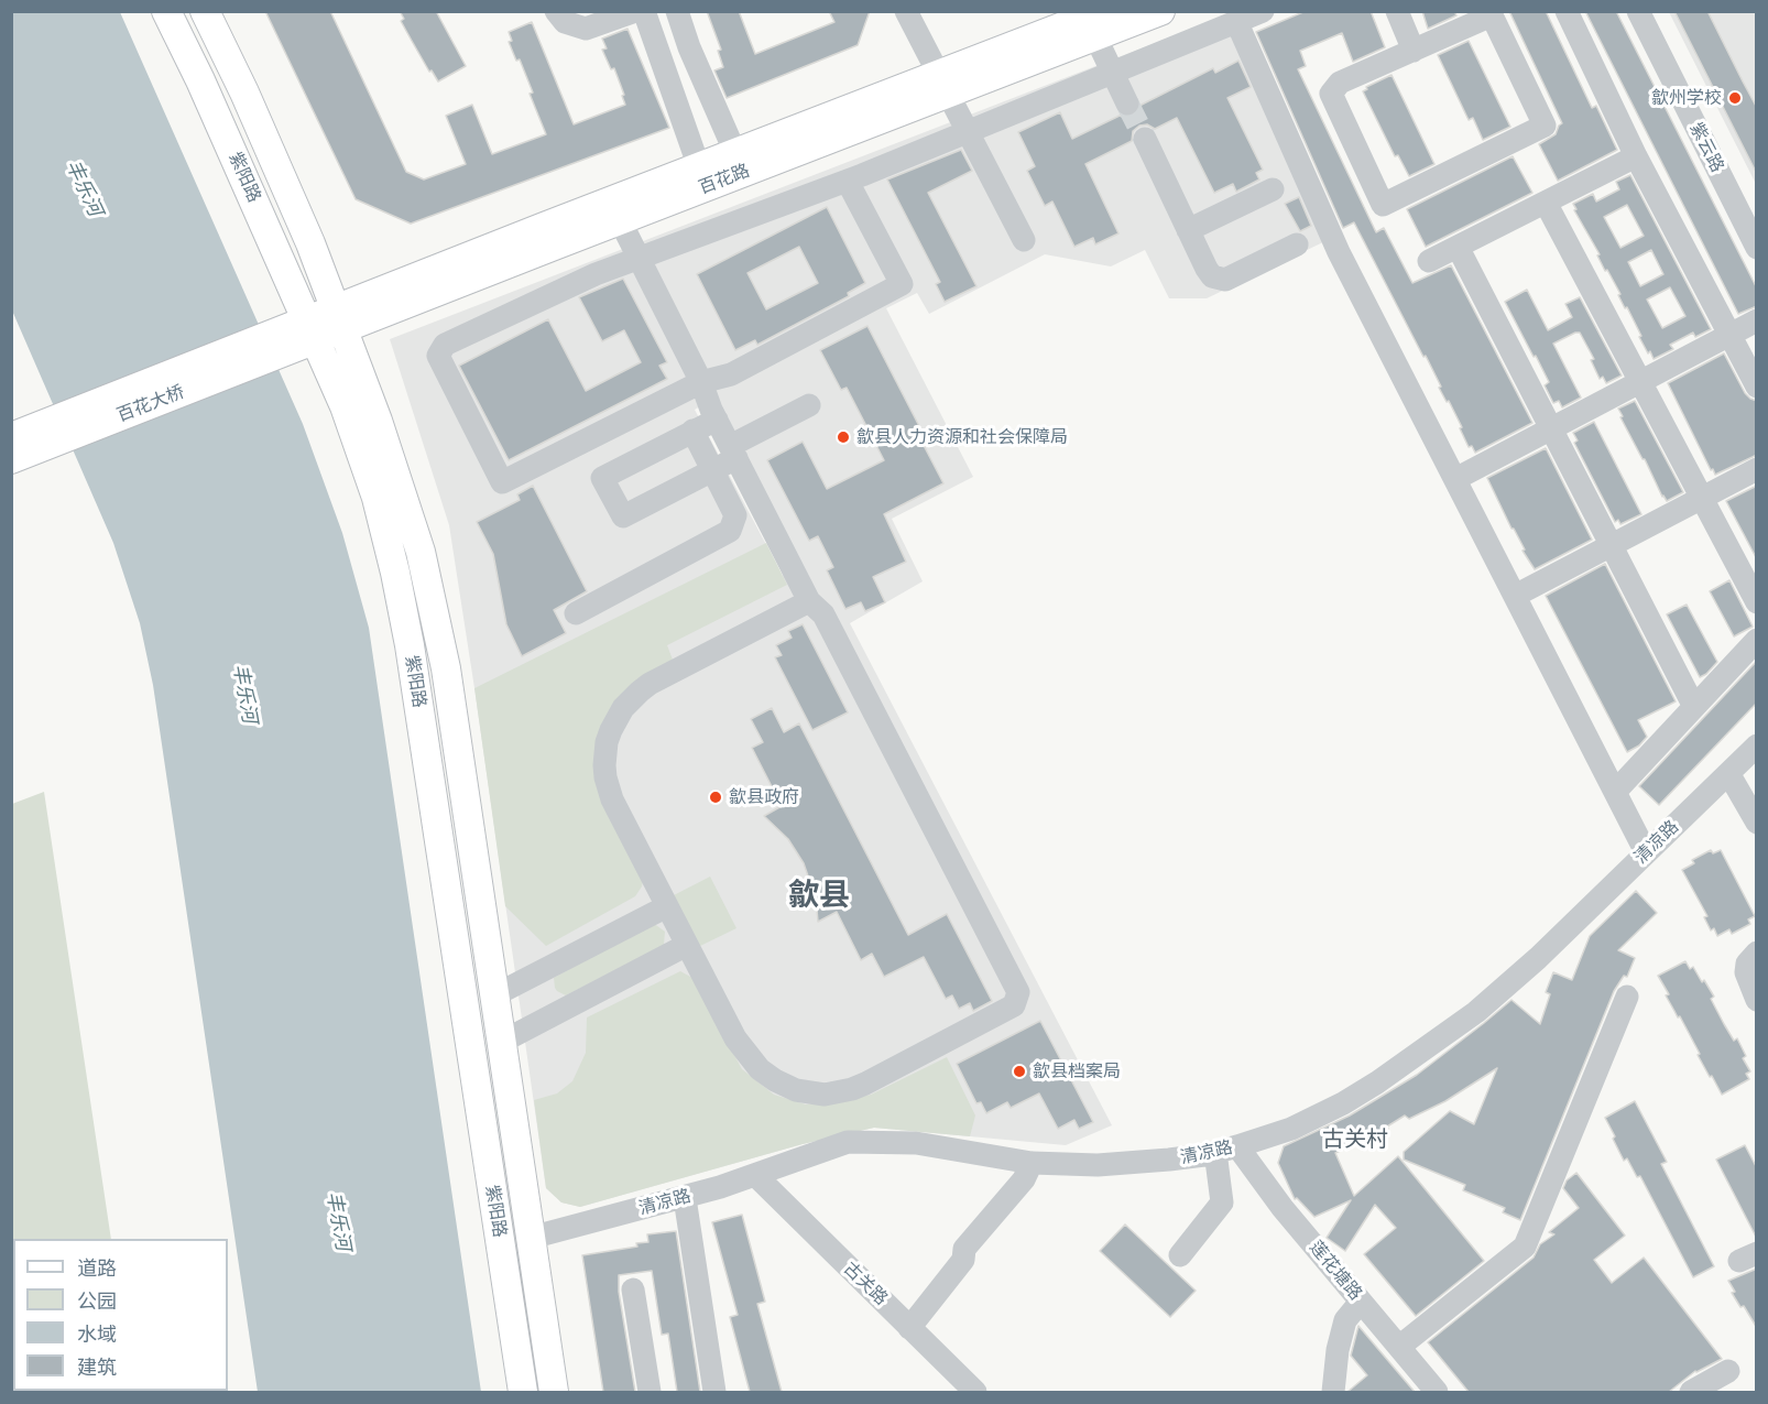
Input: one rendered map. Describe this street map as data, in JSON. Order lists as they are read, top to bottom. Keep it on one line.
{"streets":{"main road":["紫阳路","百花路","百花大桥"],"street":["紫云路","清凉路","莲花塘路","古关路"]},"crossings":[["紫阳路","百花路"],["紫阳路","清凉路"],["百花路","百花大桥"],["清凉路","莲花塘路"],["清凉路","古关路"]],"districts":["歙县","古关村"],"water":["丰乐河"],"places":["歙州学校","歙县人力资源和社会保障局","歙县政府","歙县档案局"],"legend":["道路","公园","水域","建筑"]}
